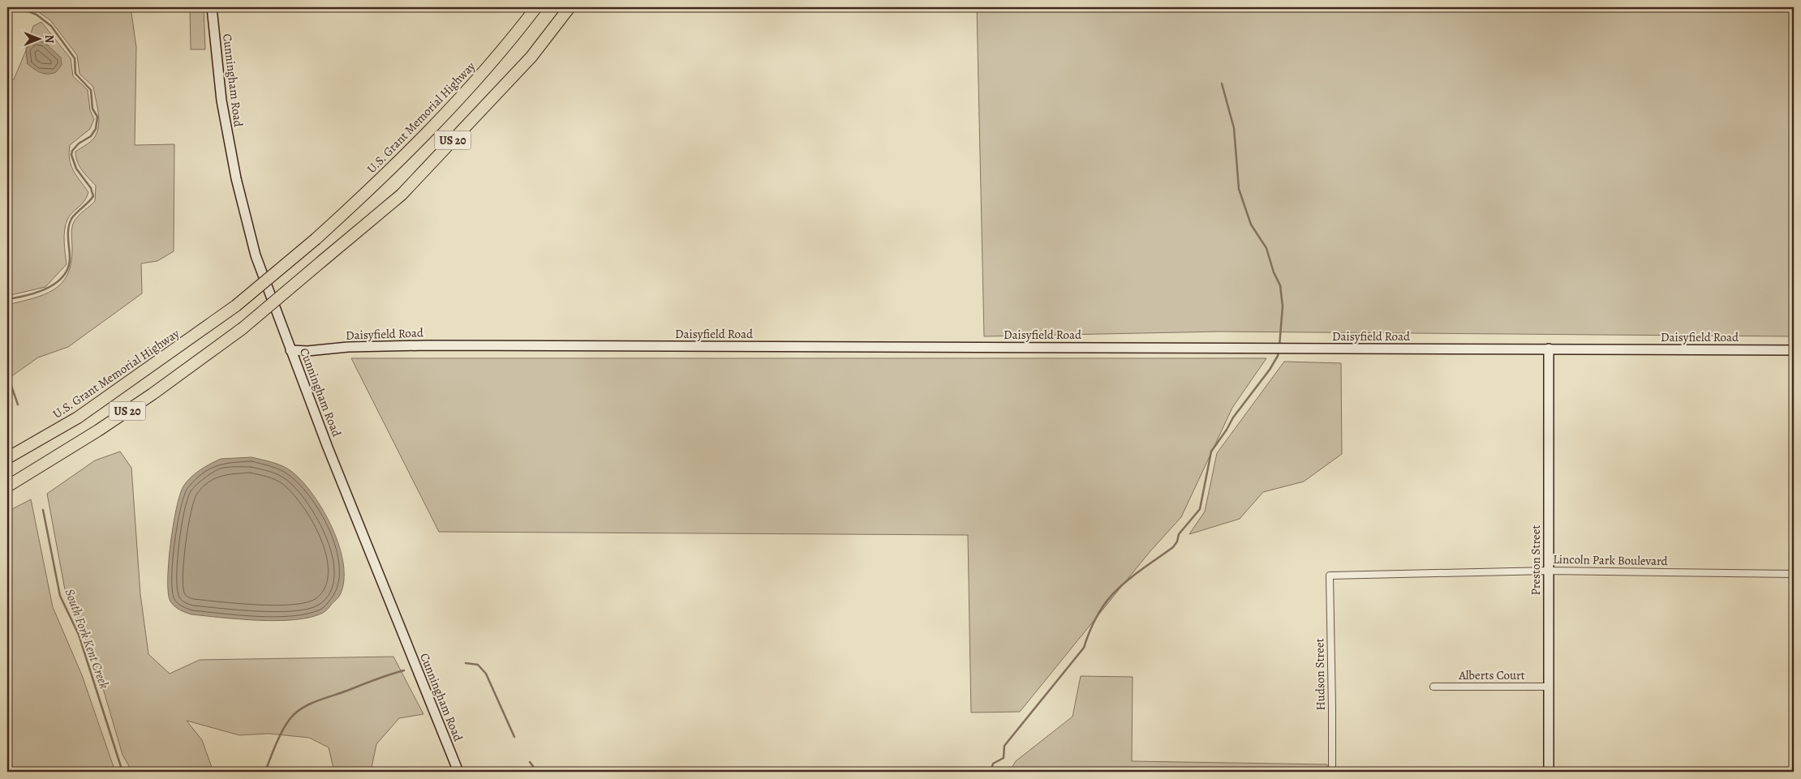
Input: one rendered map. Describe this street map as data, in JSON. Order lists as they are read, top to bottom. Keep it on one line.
{"streets":{"highway":["U.S. Grant Memorial Highway","US 20"],"street":["Cunningham Road","Daisyfield Road","Preston Street","Lincoln Park Boulevard","Hudson Street","Alberts Court"]},"crossings":[["Cunningham Road","Daisyfield Road"],["Daisyfield Road","Preston Street"],["Preston Street","Lincoln Park Boulevard"],["Preston Street","Alberts Court"],["Lincoln Park Boulevard","Hudson Street"]],"water":["South Fork Kent Creek"],"north":"right"}
